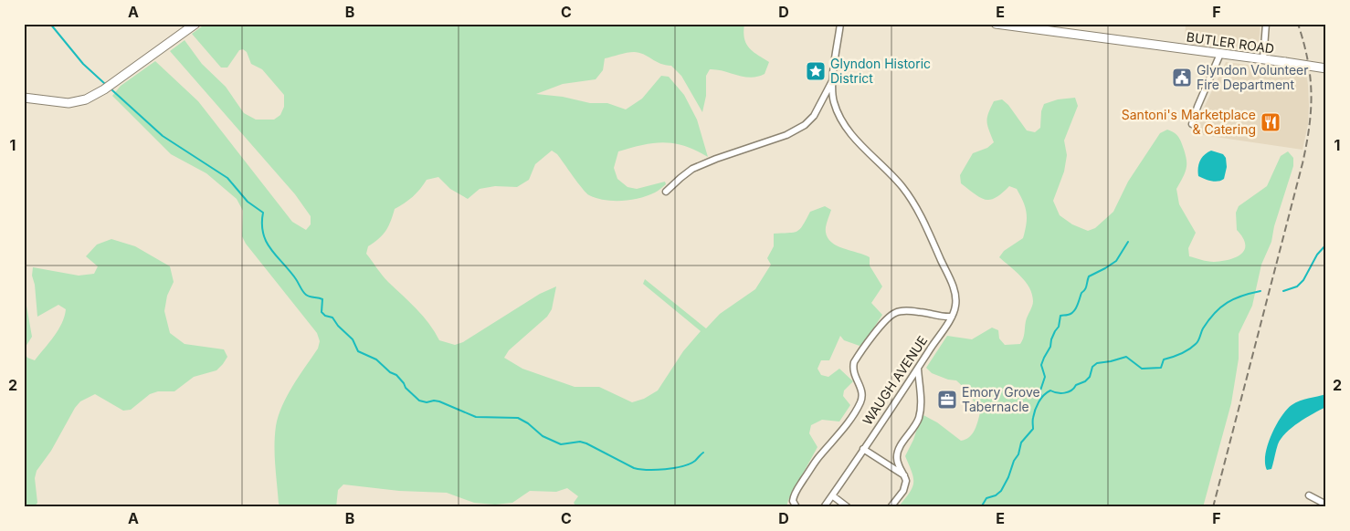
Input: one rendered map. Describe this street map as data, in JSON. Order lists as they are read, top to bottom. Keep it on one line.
{"streets":{"main road":["BUTLER ROAD"],"street":["WAUGH AVENUE"]},"places":{"place":["Glyndon Historic District"],"public building":["Glyndon Volunteer Fire Department"],"restaurant":["Santoni's Marketplace & Catering"],"office":["Emory Grove Tabernacle"]},"grid":{"columns":["A","B","C","D","E","F"],"rows":["1","2"]}}
